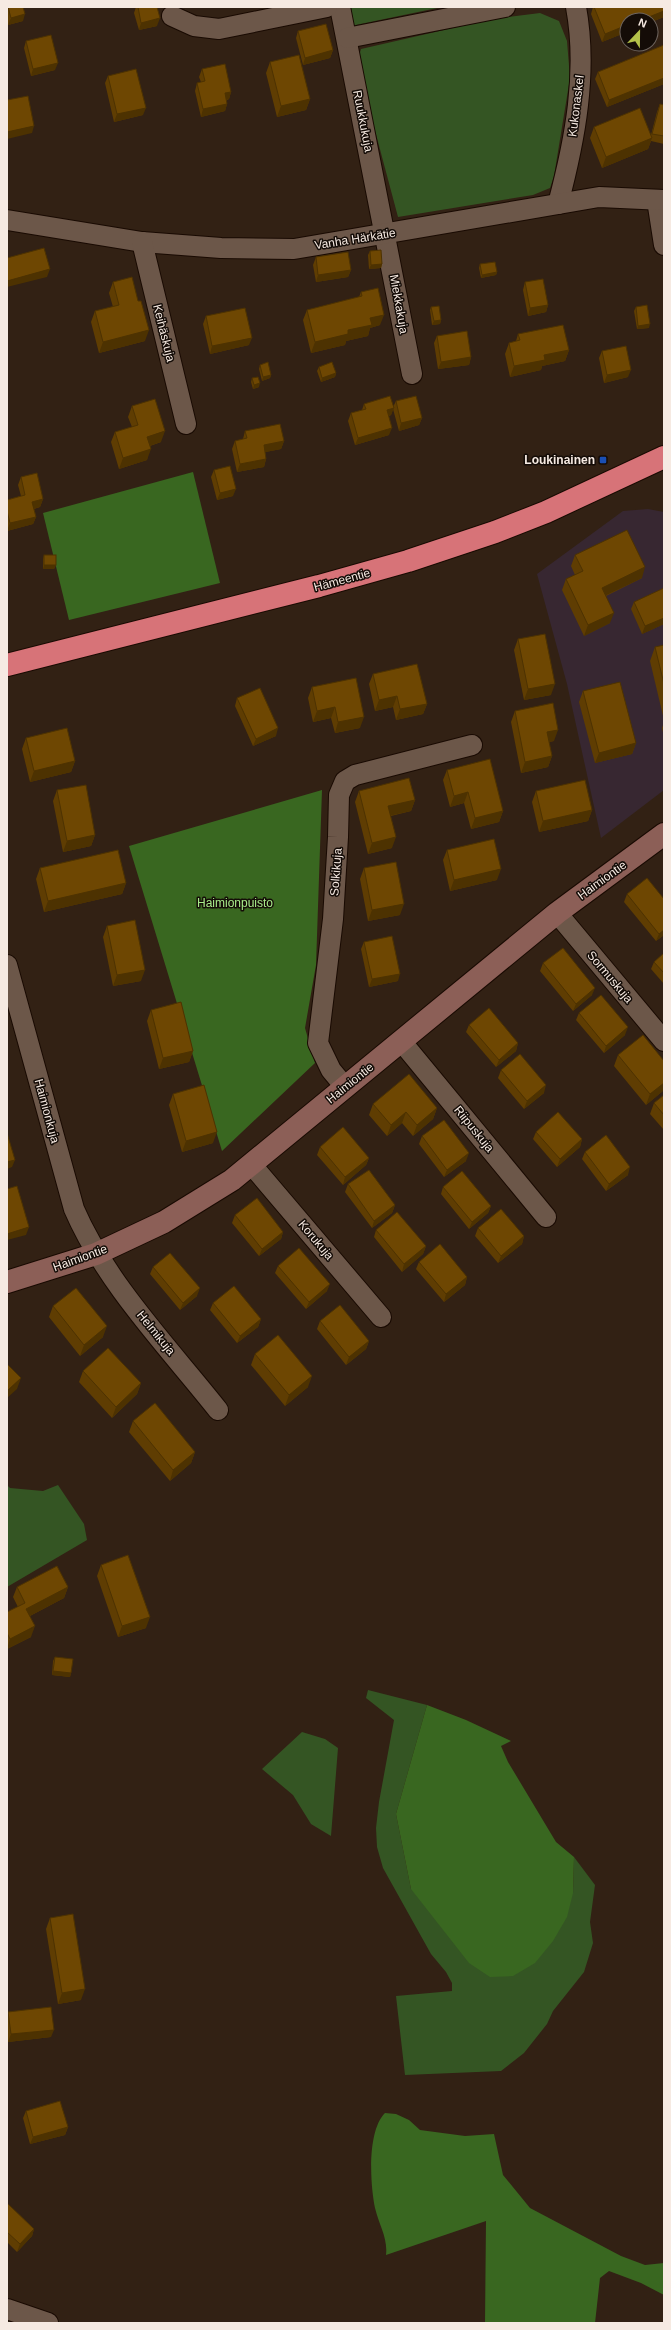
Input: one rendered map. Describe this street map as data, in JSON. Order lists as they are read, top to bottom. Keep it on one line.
{"streets":{"highway":["Hämeentie"],"street":["Kukonaskel","Ruukkukuja","Vanha Härkätie","Miekkakuja","Keihäskuja","Solkikuja","Haimiontie","Sormuskuja","Haimionkuja","Riipuskuja","Korukuja","Helmikuja"]},"crossings":[["Kukonaskel","Vanha Härkätie"],["Ruukkukuja","Vanha Härkätie"],["Ruukkukuja","Miekkakuja"],["Vanha Härkätie","Miekkakuja"],["Vanha Härkätie","Keihäskuja"],["Solkikuja","Haimiontie"],["Haimiontie","Sormuskuja"],["Haimiontie","Haimionkuja"],["Haimiontie","Riipuskuja"],["Haimiontie","Korukuja"],["Haimiontie","Helmikuja"],["Haimionkuja","Helmikuja"]],"parks":["Haimionpuisto"],"places":{"transit":["Loukinainen"]},"north":"top"}
